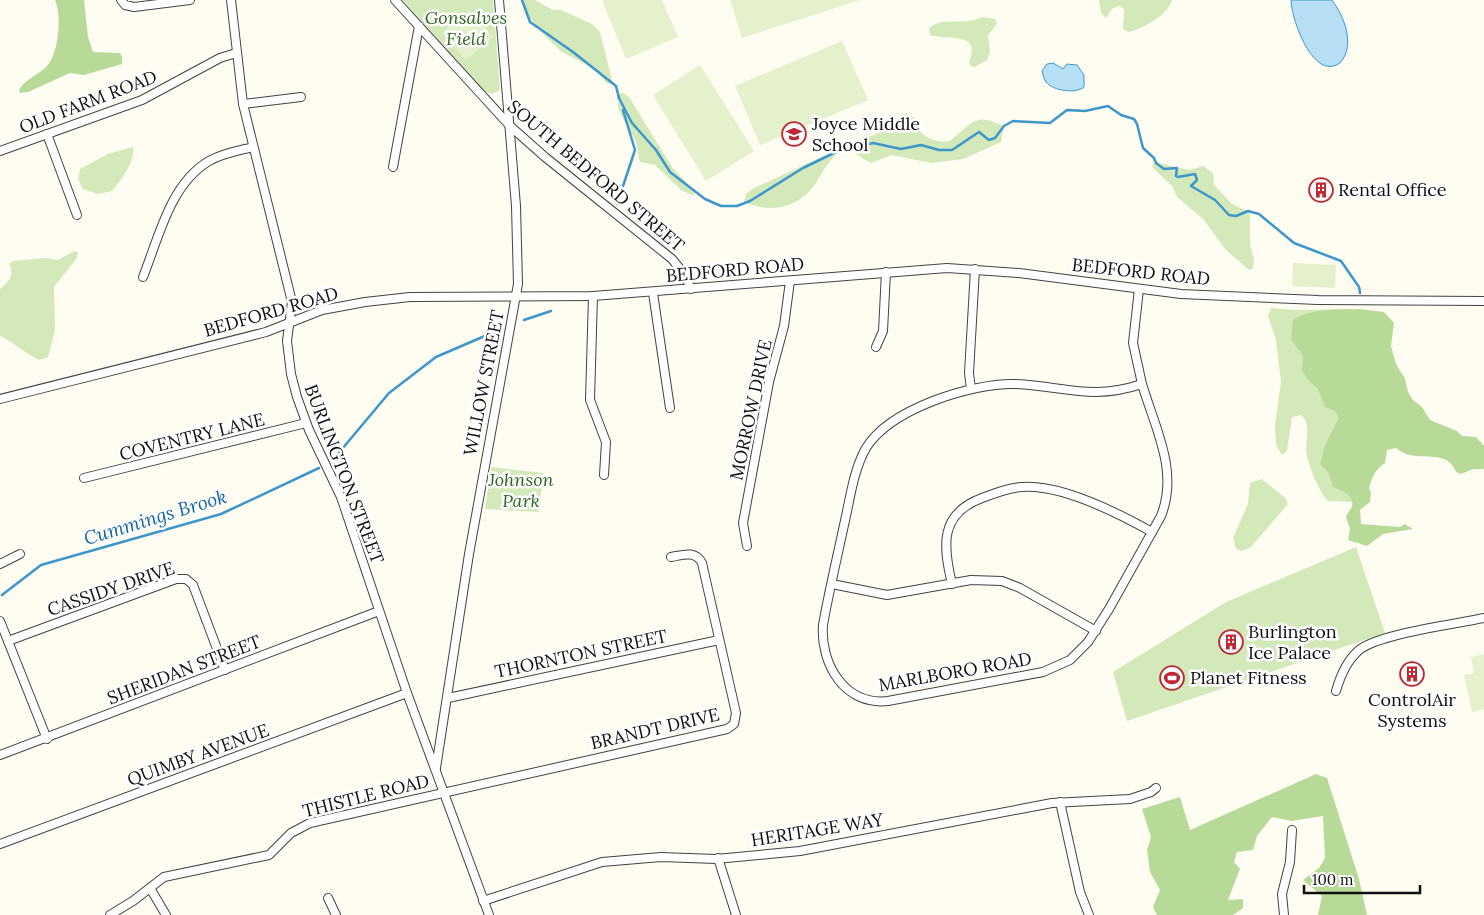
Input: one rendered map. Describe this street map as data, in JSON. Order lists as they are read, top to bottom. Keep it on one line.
{"streets":{"street":["OLD FARM ROAD","SOUTH BEDFORD STREET","BEDFORD ROAD","WILLOW STREET","MORROW DRIVE","COVENTRY LANE","BURLINGTON STREET","CASSIDY DRIVE","THORNTON STREET","SHERIDAN STREET","MARLBORO ROAD","BRANDT DRIVE","QUIMBY AVENUE","THISTLE ROAD","HERITAGE WAY"]},"crossings":[["OLD FARM ROAD","BURLINGTON STREET"],["SOUTH BEDFORD STREET","BEDFORD ROAD"],["SOUTH BEDFORD STREET","WILLOW STREET"],["BEDFORD ROAD","WILLOW STREET"],["BEDFORD ROAD","MORROW DRIVE"],["BEDFORD ROAD","BURLINGTON STREET"],["BEDFORD ROAD","MARLBORO ROAD"],["WILLOW STREET","BURLINGTON STREET"],["WILLOW STREET","THORNTON STREET"],["COVENTRY LANE","BURLINGTON STREET"],["BURLINGTON STREET","SHERIDAN STREET"],["BURLINGTON STREET","BRANDT DRIVE"],["BURLINGTON STREET","QUIMBY AVENUE"],["BURLINGTON STREET","THISTLE ROAD"],["BURLINGTON STREET","HERITAGE WAY"],["CASSIDY DRIVE","SHERIDAN STREET"],["THORNTON STREET","BRANDT DRIVE"],["BRANDT DRIVE","THISTLE ROAD"]],"water":["Cummings Brook"],"parks":["Gonsalves Field","Johnson Park"],"places":{"school or university":["Joyce Middle School"],"building":["Rental Office","Burlington Ice Palace","ControlAir Systems"],"sports":["Planet Fitness"]},"scale_bar":"100 m"}
